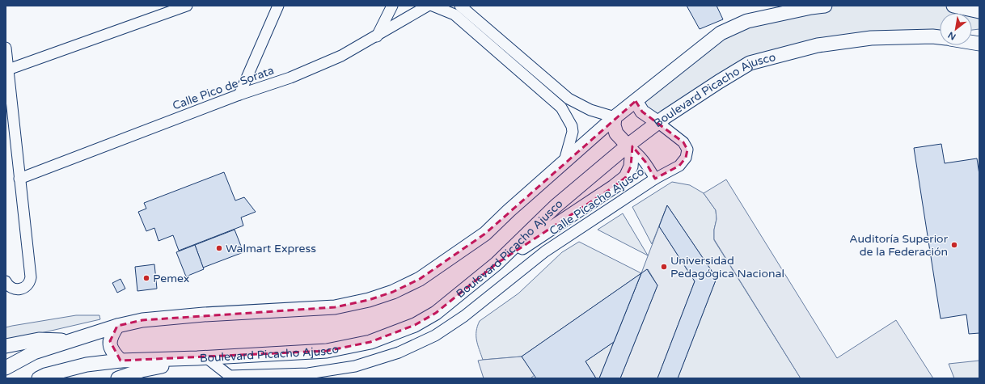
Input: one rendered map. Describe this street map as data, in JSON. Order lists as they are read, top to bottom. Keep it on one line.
{"streets":{"main road":["Boulevard Picacho Ajusco"],"street":["Calle Pico de Sorata","Calle Picacho Ajusco"]},"crossings":[["Boulevard Picacho Ajusco","Calle Picacho Ajusco"]],"places":["Auditoría Superior de la Federación","Walmart Express","Universidad Pedagógica Nacional","Pemex"],"north":"bottom left"}
